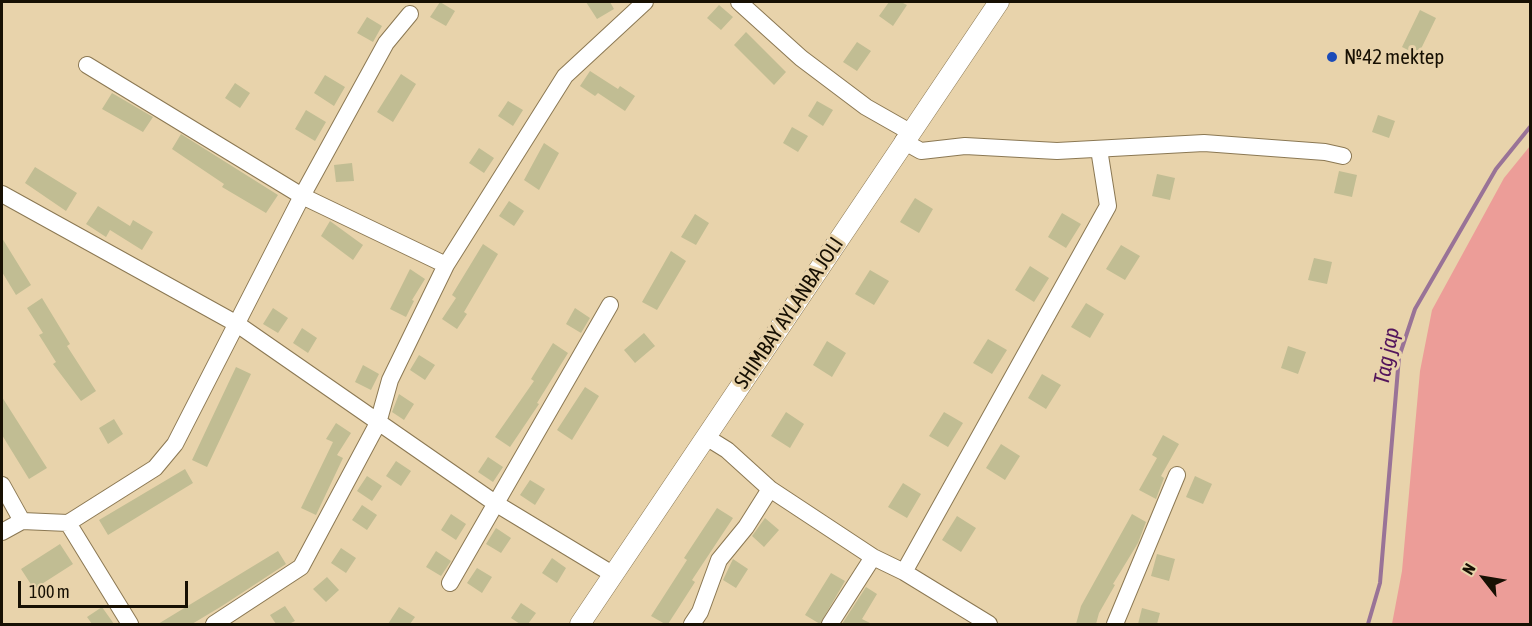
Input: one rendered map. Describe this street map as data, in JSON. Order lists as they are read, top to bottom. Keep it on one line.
{"water":["Tag jap"],"places":["№42 mektep"],"scale_bar":"100 m","north":"top left"}
